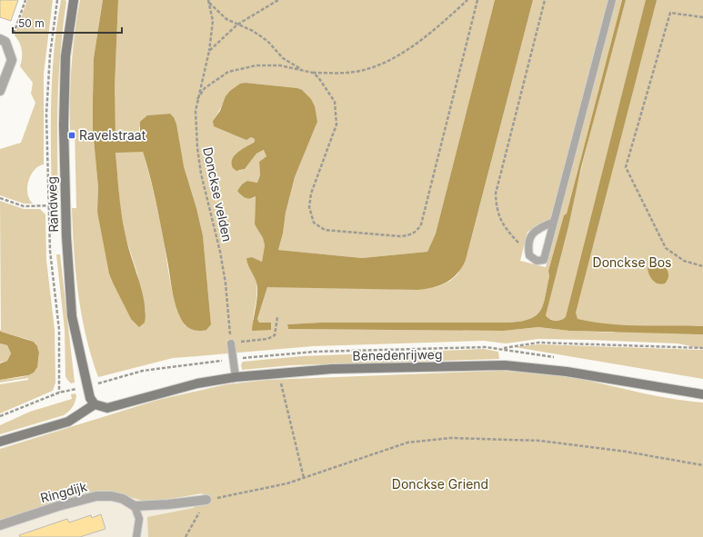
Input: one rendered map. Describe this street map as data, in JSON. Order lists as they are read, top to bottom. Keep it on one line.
{"streets":{"street":["Randweg","Benedenrijweg","Ringdijk"],"path":["Donckse velden"]},"crossings":[["Randweg","Benedenrijweg"]],"parks":["Donckse Bos","Donckse Griend"],"places":{"transit":["Ravelstraat"]},"scale_bar":"50 m"}
